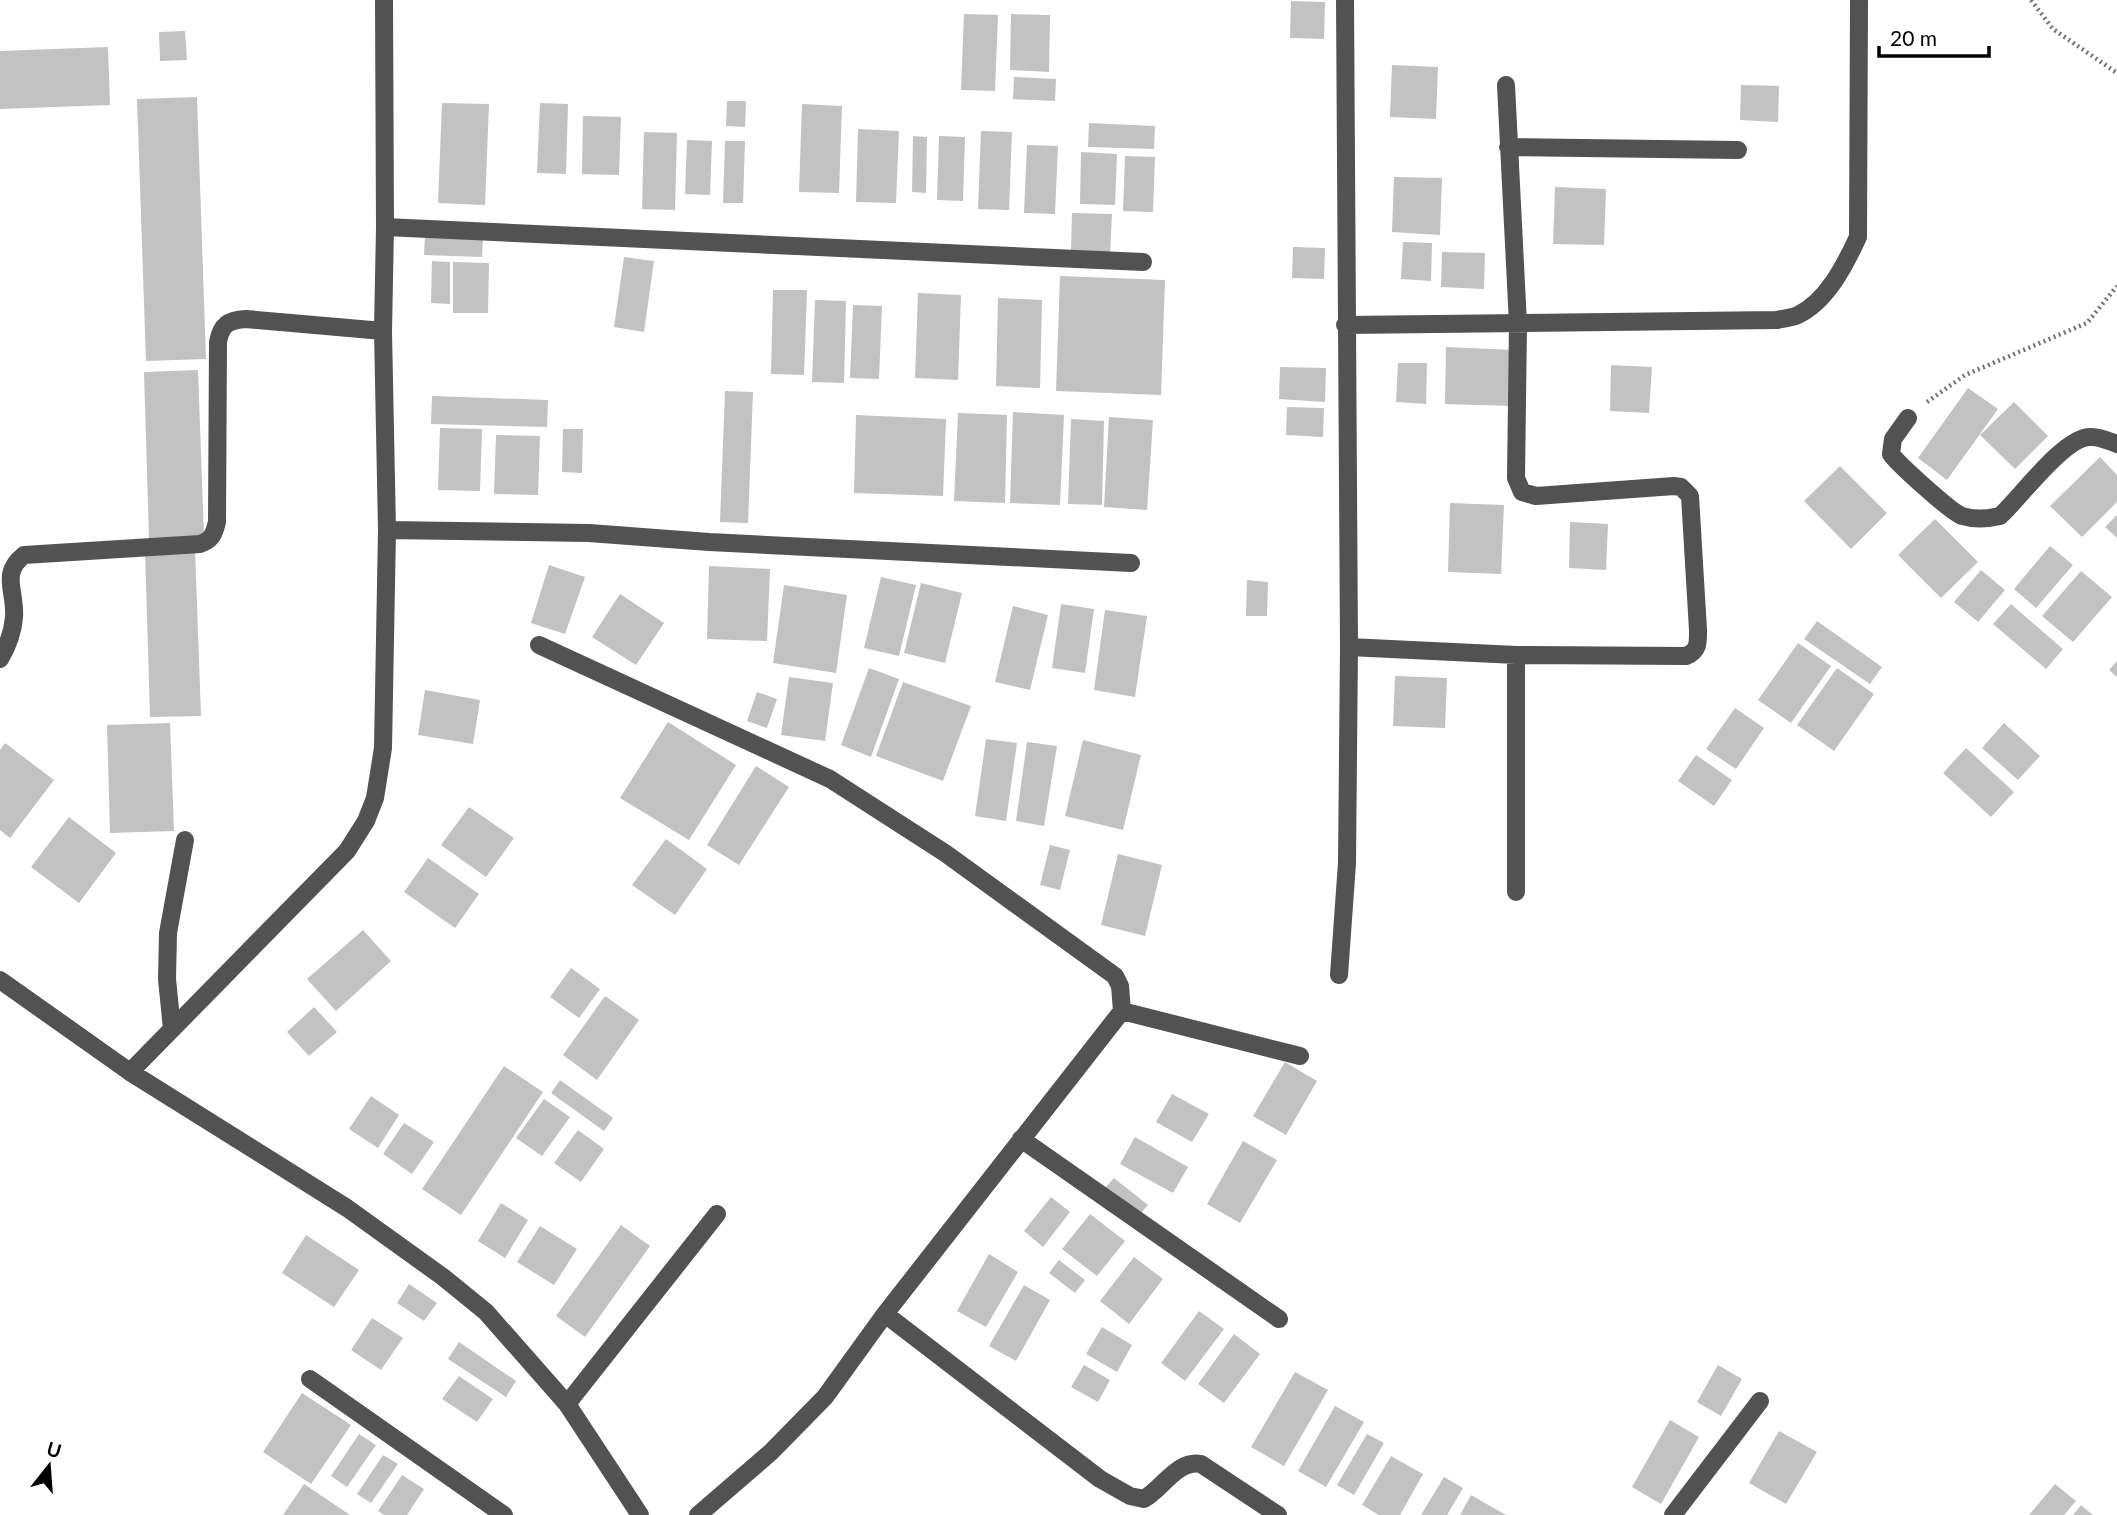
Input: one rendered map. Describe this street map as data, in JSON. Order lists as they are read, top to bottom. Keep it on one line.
{"scale_bar":"20 m","north":"top"}
